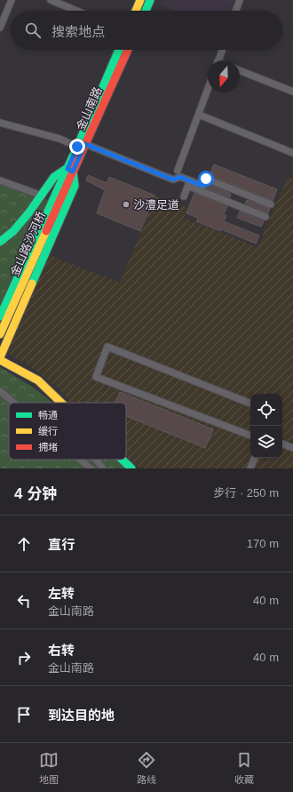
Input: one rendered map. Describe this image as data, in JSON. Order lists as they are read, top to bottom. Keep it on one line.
{"streets":{"main road":["金山南路","金山路沙河桥"]},"crossings":[["金山南路","金山路沙河桥"]],"places":["沙澧足道"],"legend":["畅通","缓行","拥堵"],"north":"bottom","page":{"search":"搜索地点","heading":["4 分钟","步行 · 250 m"],"list":[["直行","170 m"],["左转","金山南路","40 m"],["右转","金山南路","40 m"],"到达目的地"],"nav":["地图","路线","收藏"]}}
